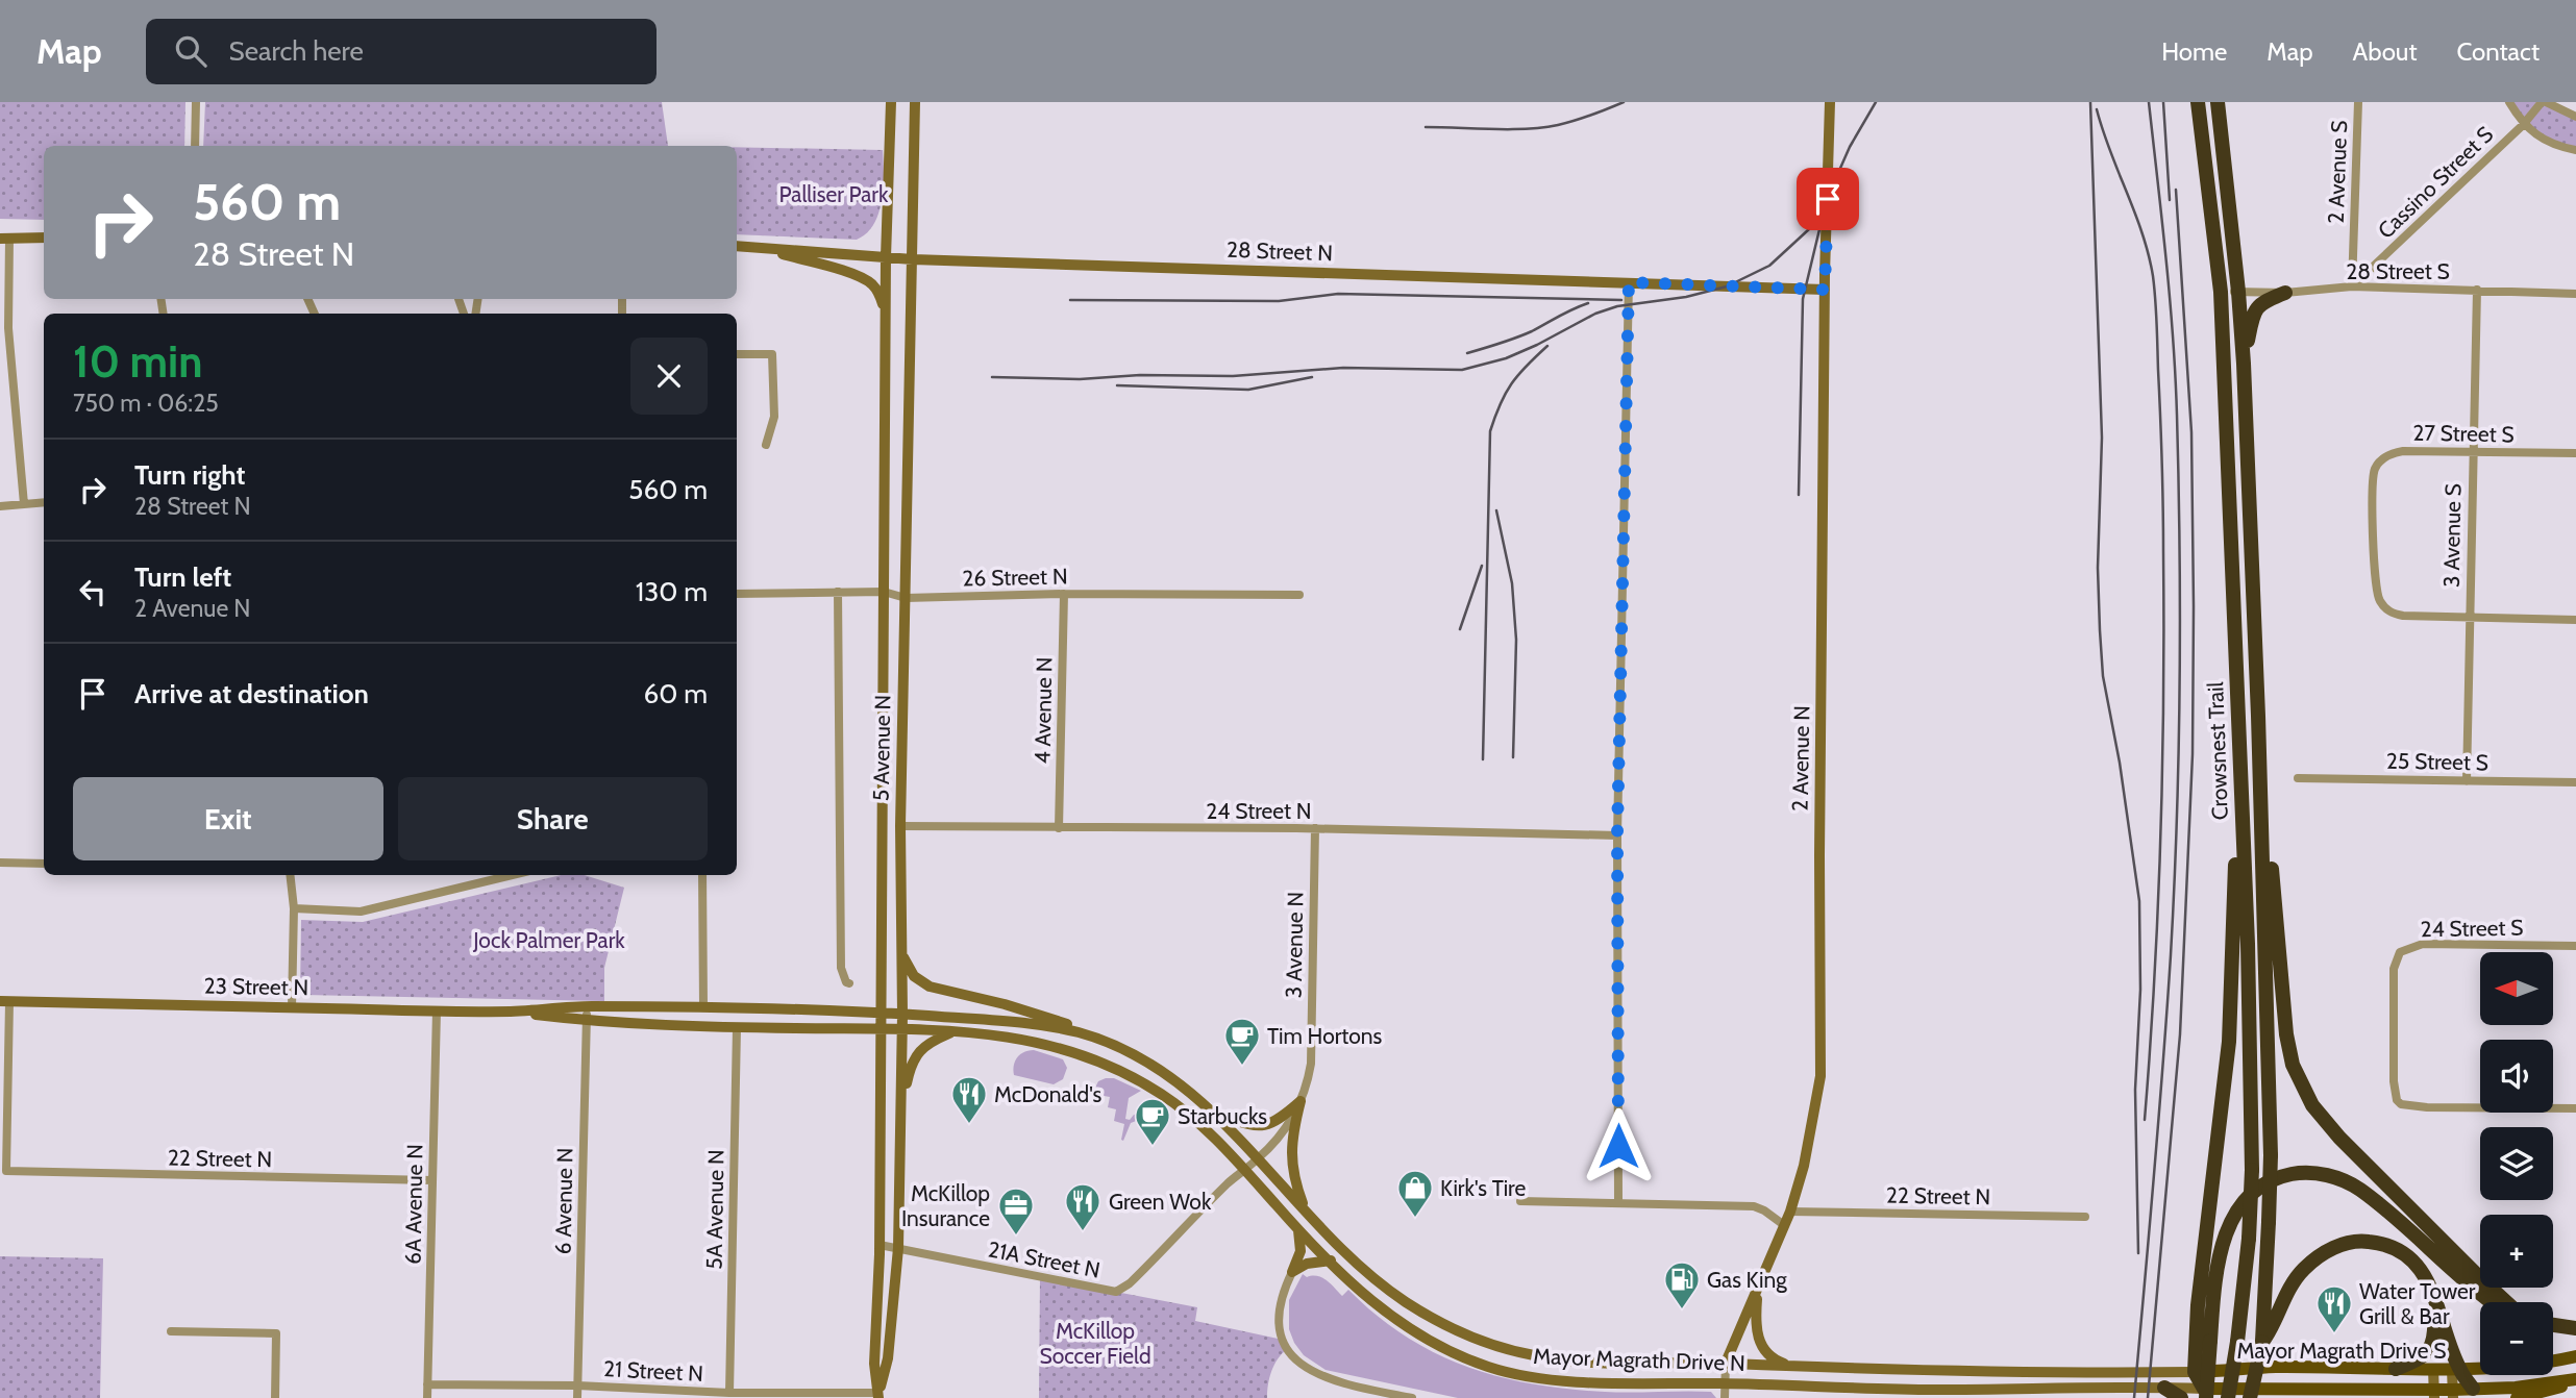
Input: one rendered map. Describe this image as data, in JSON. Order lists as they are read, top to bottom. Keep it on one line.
{"streets":{"highway":["Crowsnest Trail"],"main road":["28 Street N","5 Avenue N","2 Avenue N","23 Street N","Mayor Magrath Drive S","Mayor Magrath Drive N"],"street":["2 Avenue S","Cassino Street S","28 Street S","27 Street S","3 Avenue S","26 Street N","4 Avenue N","25 Street S","24 Street N","24 Street S","3 Avenue N","22 Street N","6 Avenue N","6A Avenue N","5A Avenue N","21A Street N","21 Street N"]},"crossings":[["2 Avenue S","Cassino Street S"],["2 Avenue S","28 Street S"],["Cassino Street S","28 Street S"],["28 Street N","5 Avenue N"],["28 Street N","2 Avenue N"],["28 Street S","3 Avenue S"],["28 Street S","Crowsnest Trail"],["27 Street S","3 Avenue S"],["3 Avenue S","25 Street S"],["26 Street N","4 Avenue N"],["26 Street N","5 Avenue N"],["4 Avenue N","24 Street N"],["5 Avenue N","24 Street N"],["5 Avenue N","23 Street N"],["5 Avenue N","21A Street N"],["5 Avenue N","Mayor Magrath Drive N"],["5 Avenue N","21 Street N"],["2 Avenue N","22 Street N"],["2 Avenue N","Mayor Magrath Drive N"],["24 Street N","3 Avenue N"],["3 Avenue N","21A Street N"],["3 Avenue N","Mayor Magrath Drive N"],["23 Street N","22 Street N"],["23 Street N","6 Avenue N"],["23 Street N","6A Avenue N"],["23 Street N","5A Avenue N"],["23 Street N","Mayor Magrath Drive N"],["22 Street N","6A Avenue N"],["6 Avenue N","21 Street N"],["6A Avenue N","21 Street N"],["5A Avenue N","21 Street N"],["Mayor Magrath Drive S","Mayor Magrath Drive N"]],"parks":["Palliser Park","Jock Palmer Park","McKillop Soccer Field"],"places":{"cafe":["Tim Hortons","Starbucks"],"restaurant":["McDonald's","Green Wok","Water Tower Grill & Bar"],"shop":["Kirk's Tire"],"office":["McKillop Insurance"],"fuel station":["Gas King"]},"north":"left","page":{"header":"Map","search":"Search here","nav":["Home","Map","About","Contact"],"turn":["560 m","28 Street N"],"heading":["10 min","750 m · 06:25"],"list":[{"name":"Turn right","note":"28 Street N","value":"560 m"},{"name":"Turn left","note":"2 Avenue N","value":"130 m"},{"name":"Arrive at destination","value":"60 m"}],"buttons":["Exit","Share"],"map_buttons":["+","−"]}}
